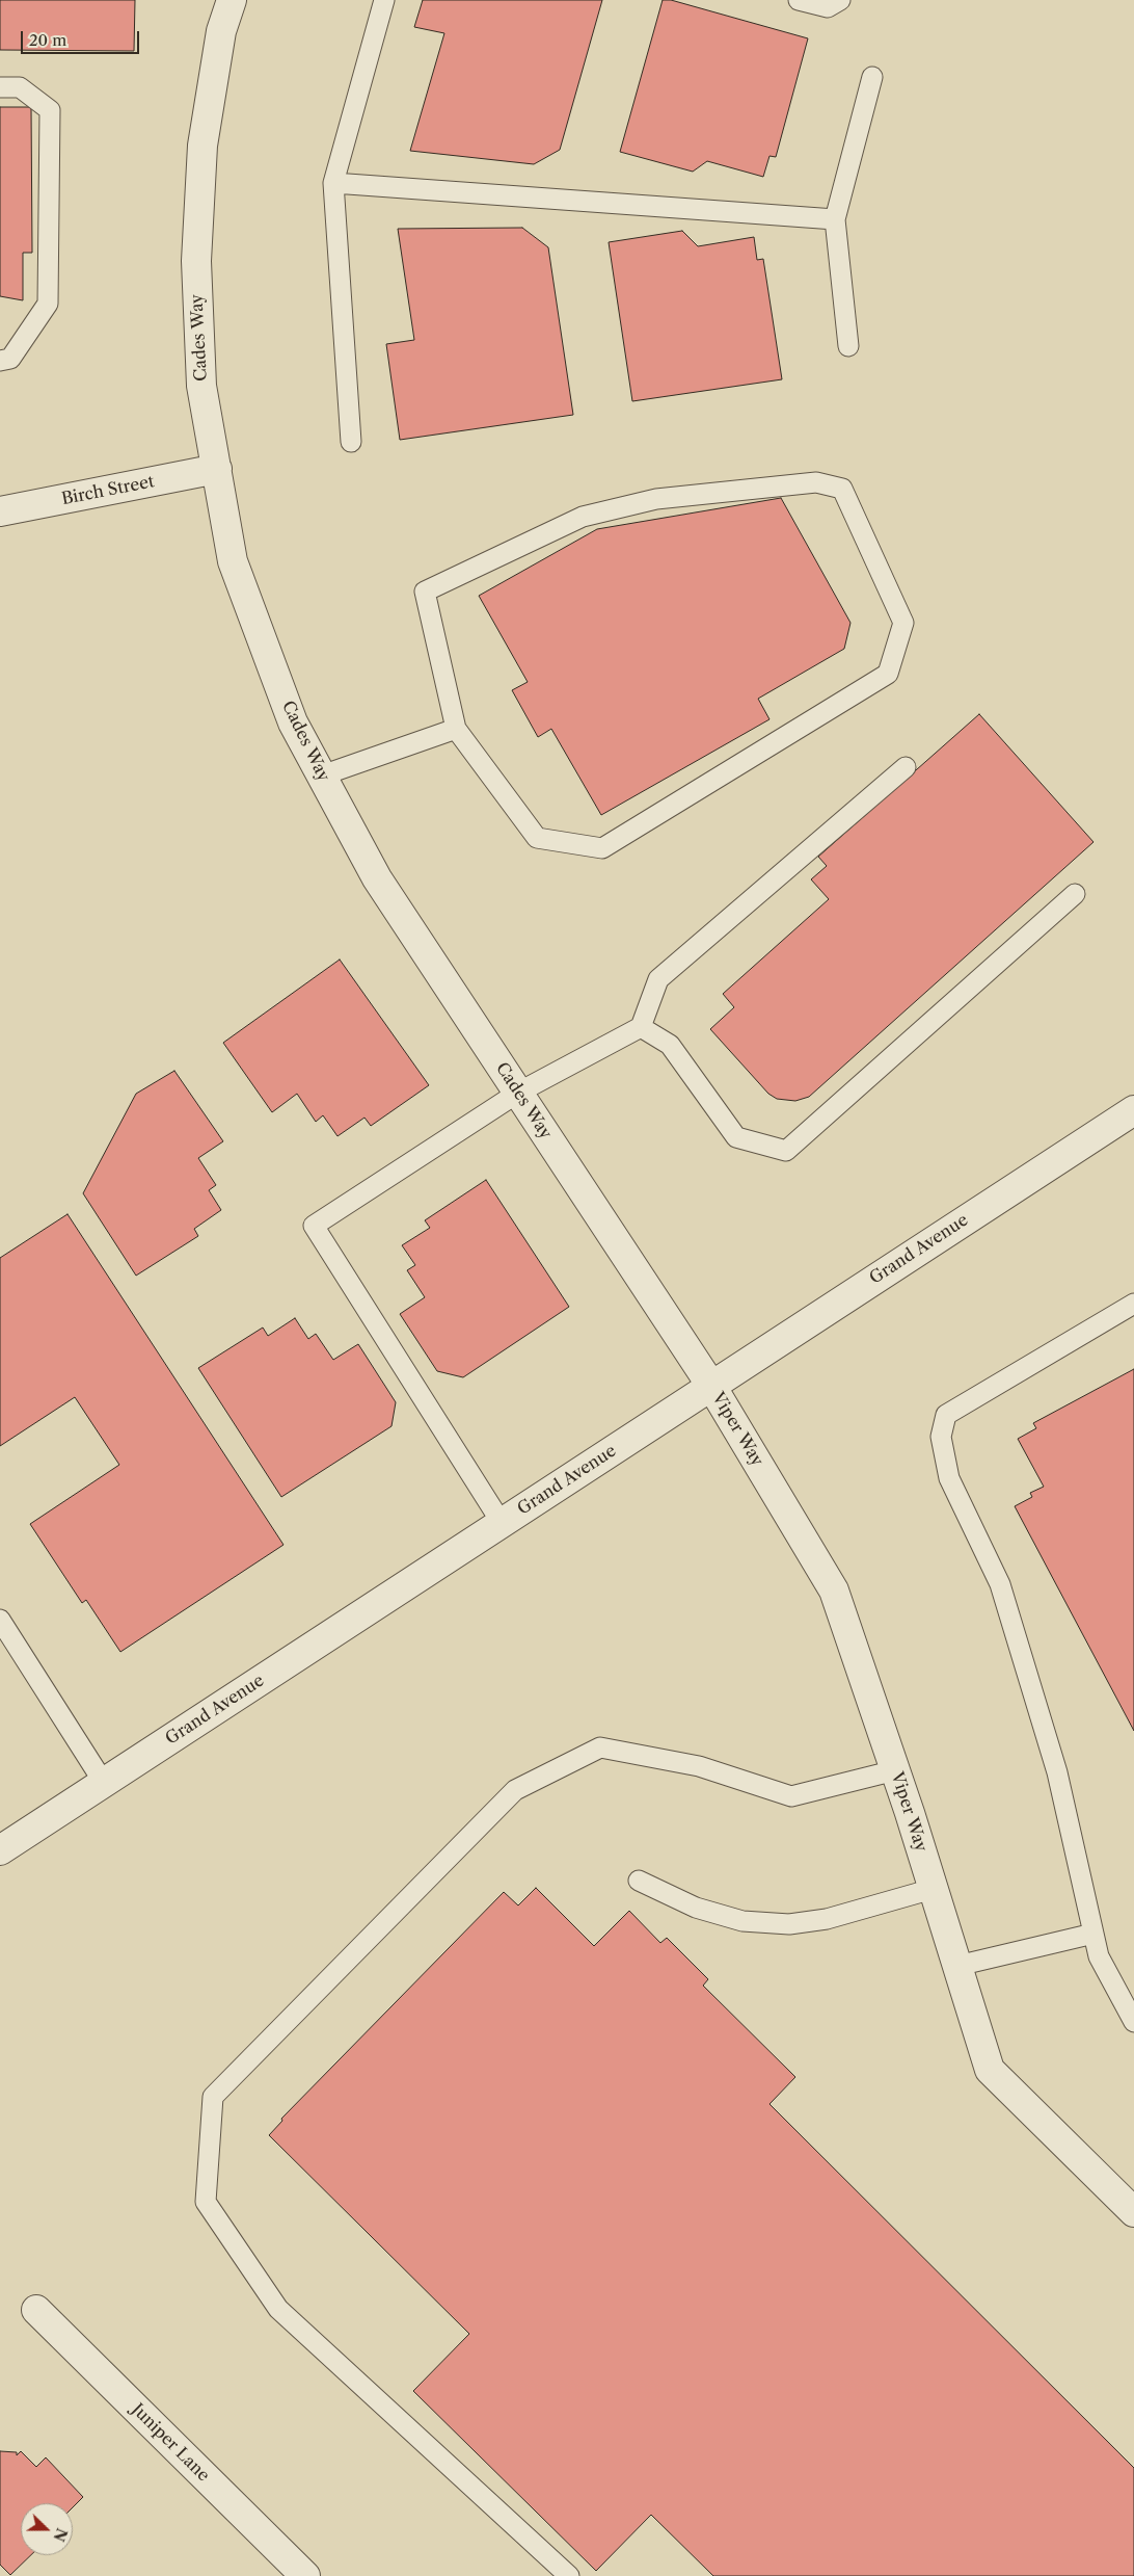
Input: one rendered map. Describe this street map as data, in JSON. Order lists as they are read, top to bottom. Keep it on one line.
{"streets":{"street":["Cades Way","Birch Street","Grand Avenue","Viper Way","Juniper Lane"]},"crossings":[["Cades Way","Birch Street"],["Cades Way","Grand Avenue"],["Cades Way","Viper Way"],["Grand Avenue","Viper Way"]],"scale_bar":"20 m","north":"right"}
